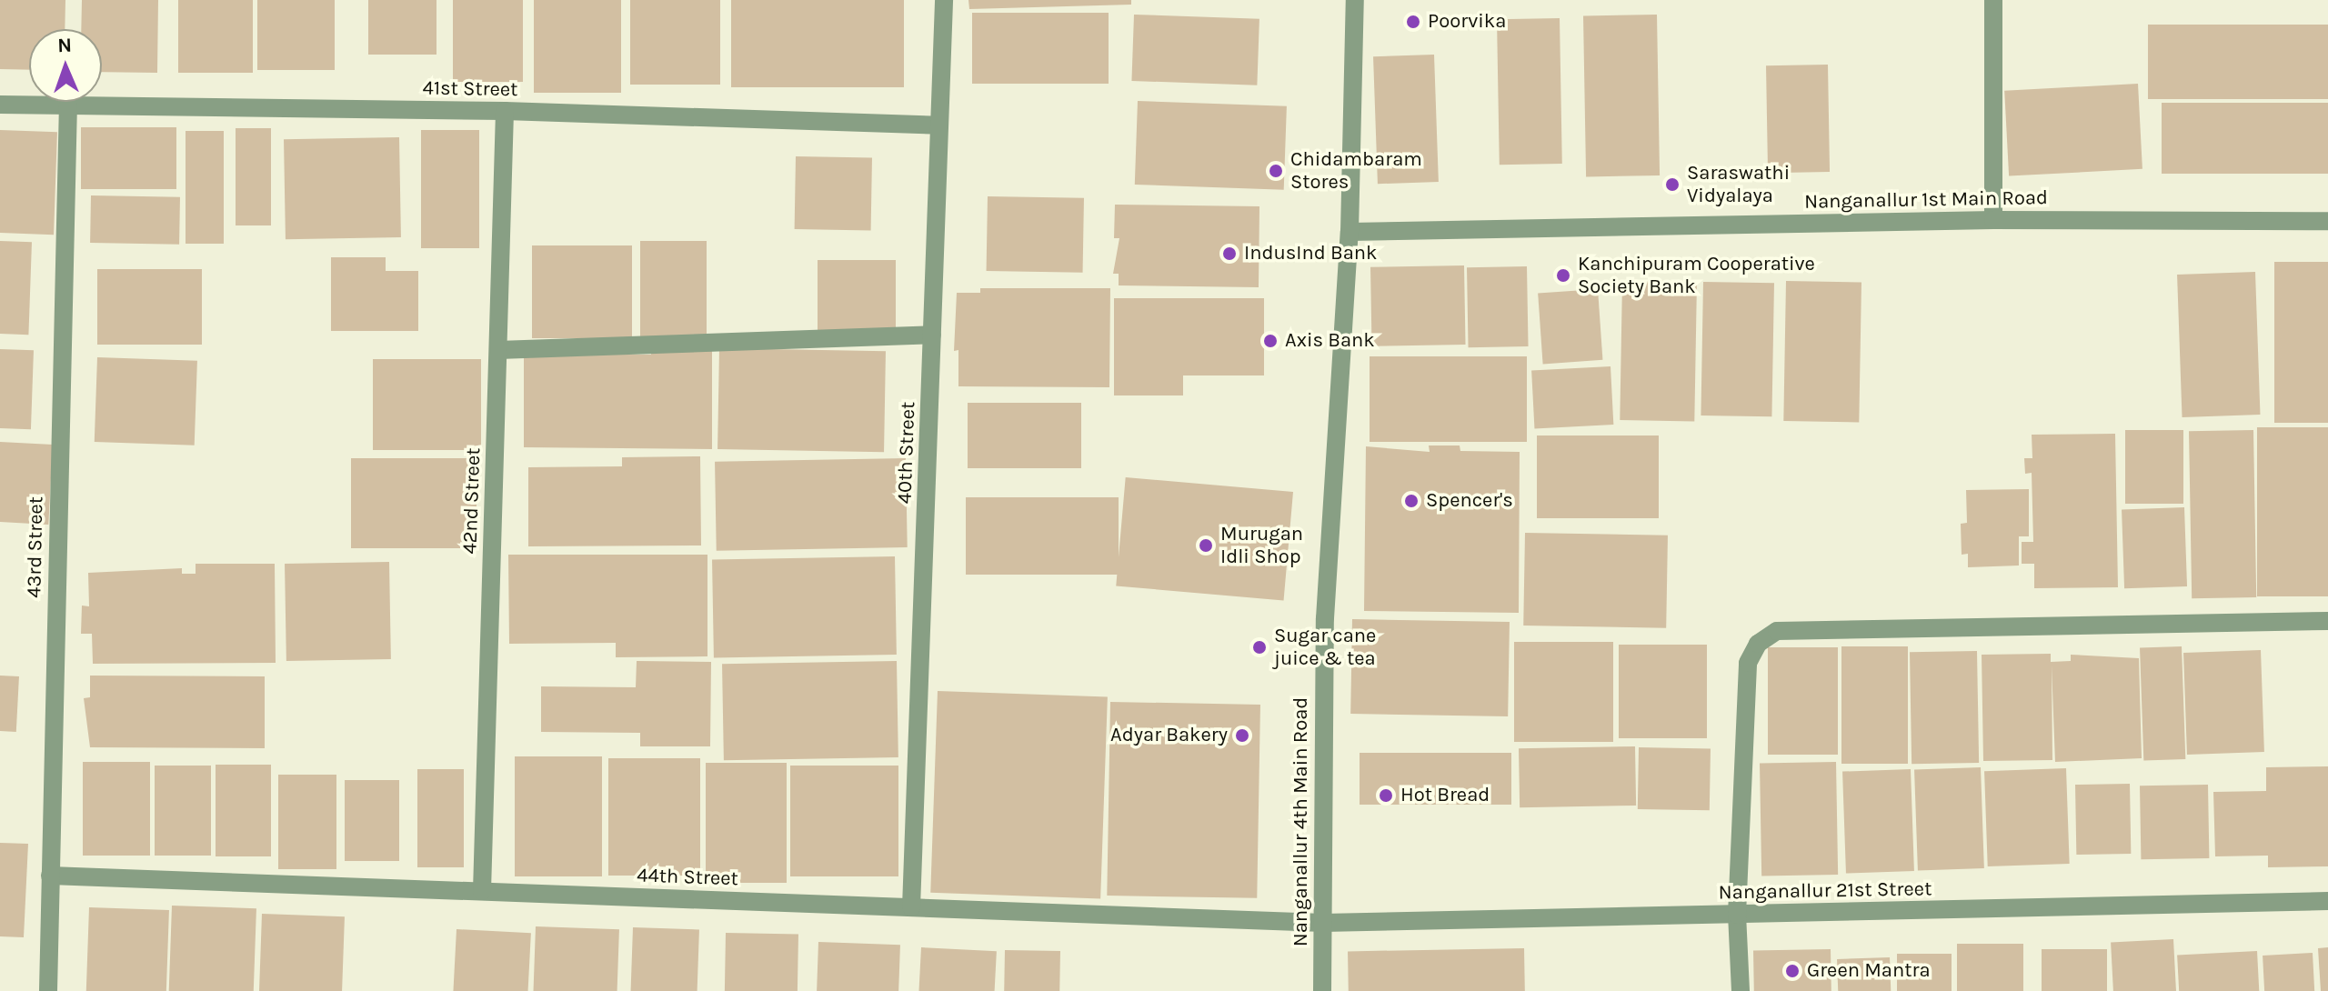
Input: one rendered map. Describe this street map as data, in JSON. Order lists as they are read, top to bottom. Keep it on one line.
{"streets":{"street":["41st Street","Nanganallur 1st Main Road","40th Street","42nd Street","43rd Street","Nanganallur 4th Main Road","44th Street","Nanganallur 21st Street"]},"crossings":[["41st Street","40th Street"],["41st Street","42nd Street"],["41st Street","43rd Street"],["Nanganallur 1st Main Road","Nanganallur 4th Main Road"],["40th Street","44th Street"],["42nd Street","44th Street"],["43rd Street","44th Street"],["Nanganallur 4th Main Road","44th Street"],["Nanganallur 4th Main Road","Nanganallur 21st Street"],["44th Street","Nanganallur 21st Street"]],"places":["Poorvika","Chidambaram Stores","Saraswathi Vidyalaya","IndusInd Bank","Kanchipuram Cooperative Society Bank","Axis Bank","Spencer's","Murugan Idli Shop","Sugar cane juice & tea","Adyar Bakery","Hot Bread","Green Mantra"],"north":"top"}
